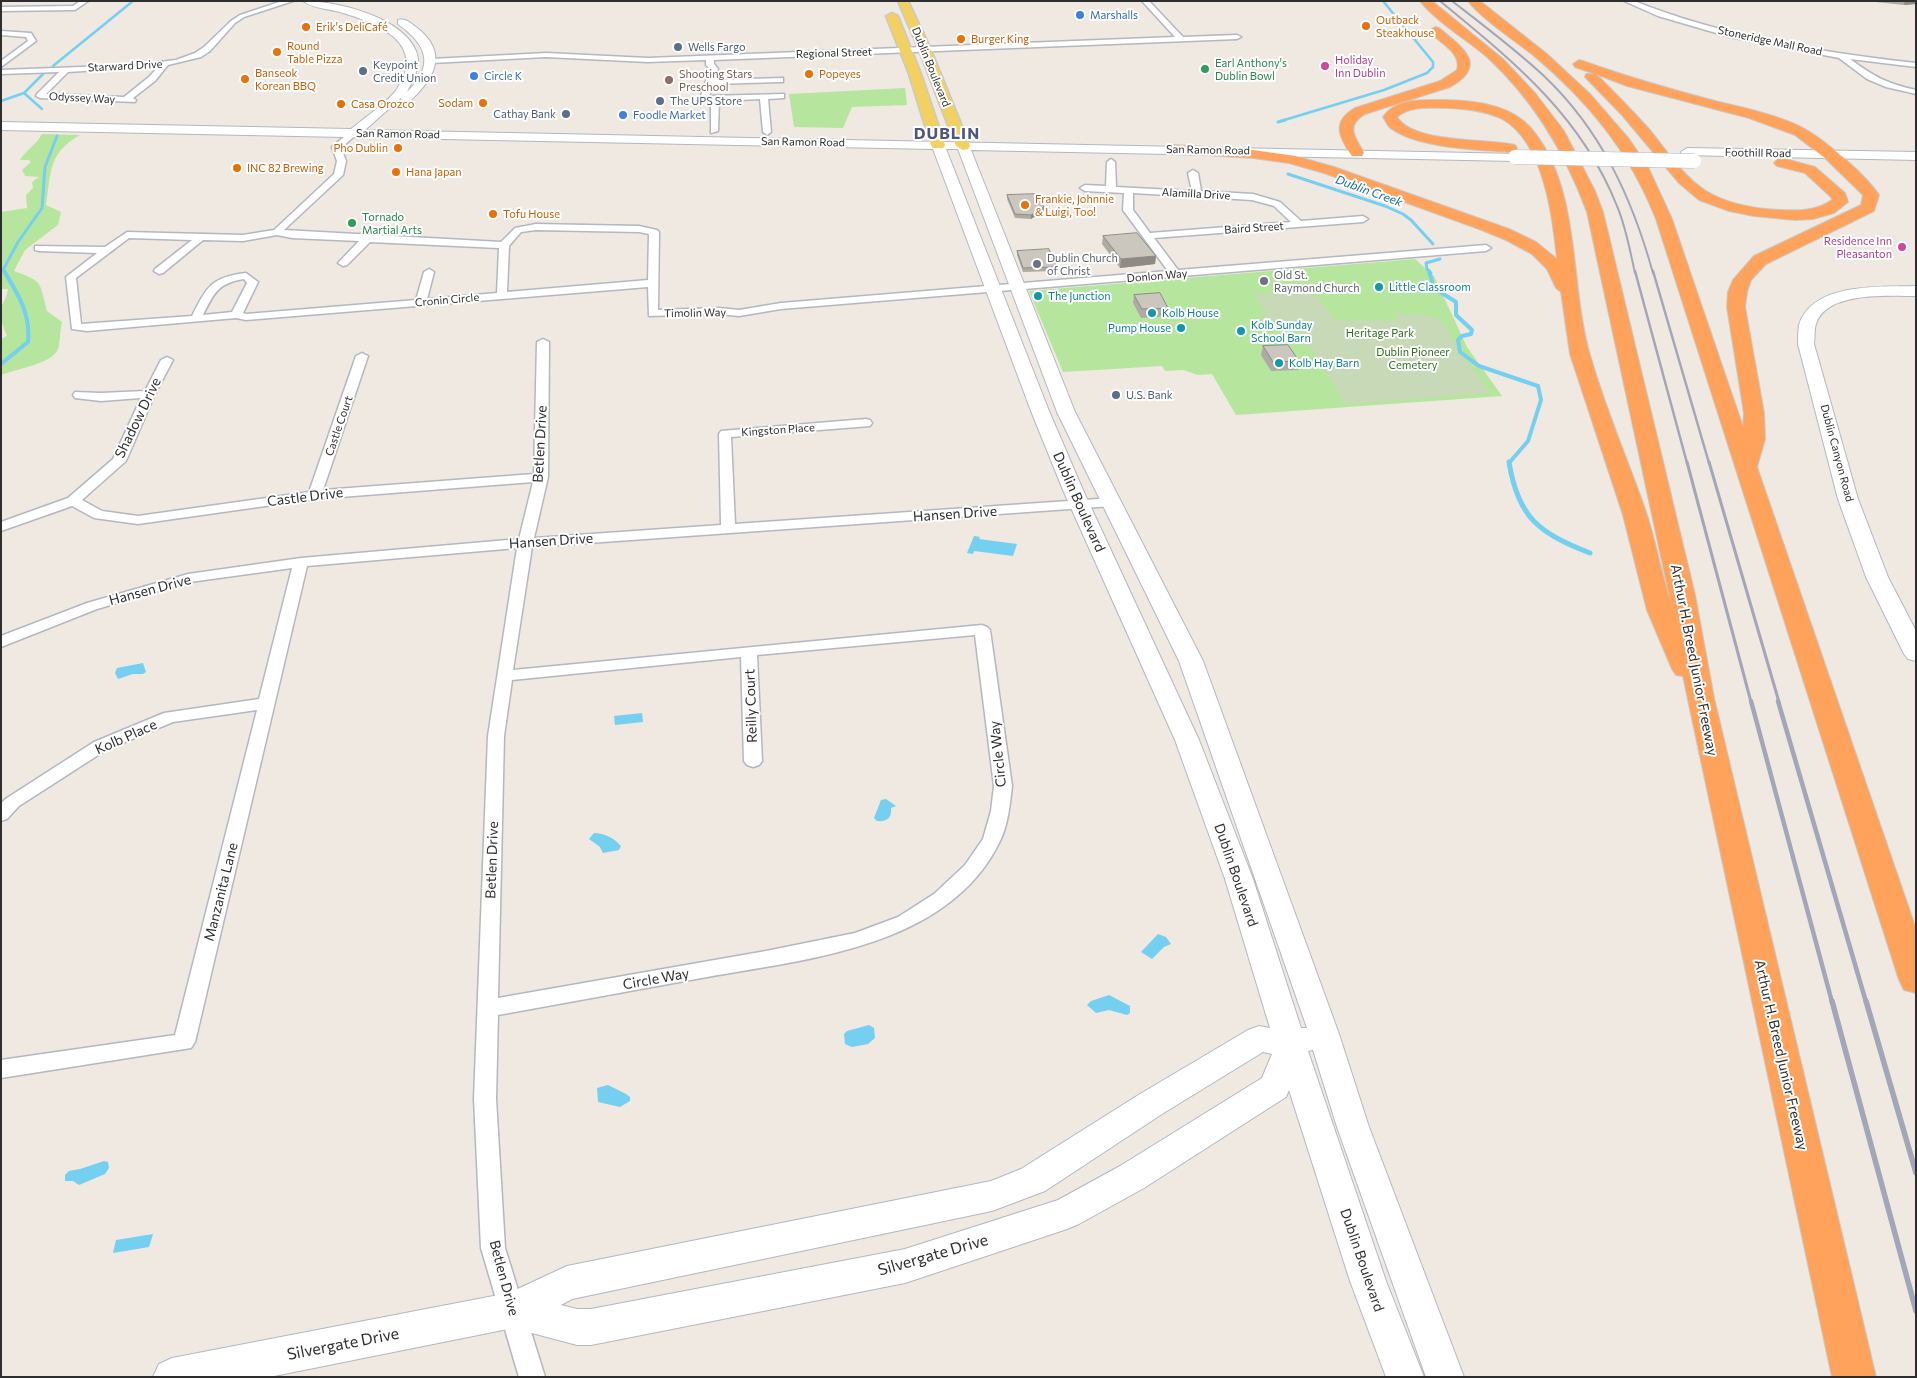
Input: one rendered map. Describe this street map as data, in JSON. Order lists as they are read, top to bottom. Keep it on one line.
{"streets":{"highway":["Arthur H. Breed Junior Freeway"],"main road":["Dublin Boulevard"],"street":["Stoneridge Mall Road","Regional Street","Starward Drive","Odyssey Way","San Ramon Road","Foothill Road","Alamilla Drive","Baird Street","Donlon Way","Cronin Circle","Timolin Way","Shadow Drive","Castle Court","Kingston Place","Betlen Drive","Dublin Canyon Road","Castle Drive","Hansen Drive","Reilly Court","Kolb Place","Circle Way","Manzanita Lane","Silvergate Drive"]},"crossings":[["Regional Street","Dublin Boulevard"],["Starward Drive","Odyssey Way"],["Dublin Boulevard","San Ramon Road"],["Dublin Boulevard","Donlon Way"],["Dublin Boulevard","Hansen Drive"],["Dublin Boulevard","Silvergate Drive"],["San Ramon Road","Foothill Road"],["Alamilla Drive","Baird Street"],["Donlon Way","Timolin Way"],["Cronin Circle","Timolin Way"],["Shadow Drive","Castle Drive"],["Castle Court","Castle Drive"],["Kingston Place","Hansen Drive"],["Betlen Drive","Castle Drive"],["Betlen Drive","Hansen Drive"],["Betlen Drive","Circle Way"],["Betlen Drive","Silvergate Drive"],["Hansen Drive","Manzanita Lane"],["Reilly Court","Circle Way"],["Kolb Place","Manzanita Lane"]],"districts":["DUBLIN"],"water":["Dublin Creek"],"parks":["Heritage Park","Dublin Pioneer Cemetery"],"places":["Marshalls","Outback Steakhouse","Erik's DeliCafé","Burger King","Wells Fargo","Round Table Pizza","Holiday Inn Dublin","Earl Anthony's Dublin Bowl","Keypoint Credit Union","Popeyes","Circle K","Banseok Korean BBQ","Shooting Stars Preschool","The UPS Store","Sodam","Casa Orozco","Cathay Bank","Foodle Market","Pho Dublin","INC 82 Brewing","Hana Japan","Frankie, Johnnie & Luigi, Too!","Tofu House","Tornado Martial Arts","Residence Inn Pleasanton","Dublin Church of Christ","Old St. Raymond Church","Little Classroom","The Junction","Kolb House","Pump House","Kolb Sunday School Barn","Kolb Hay Barn","U.S. Bank"]}
